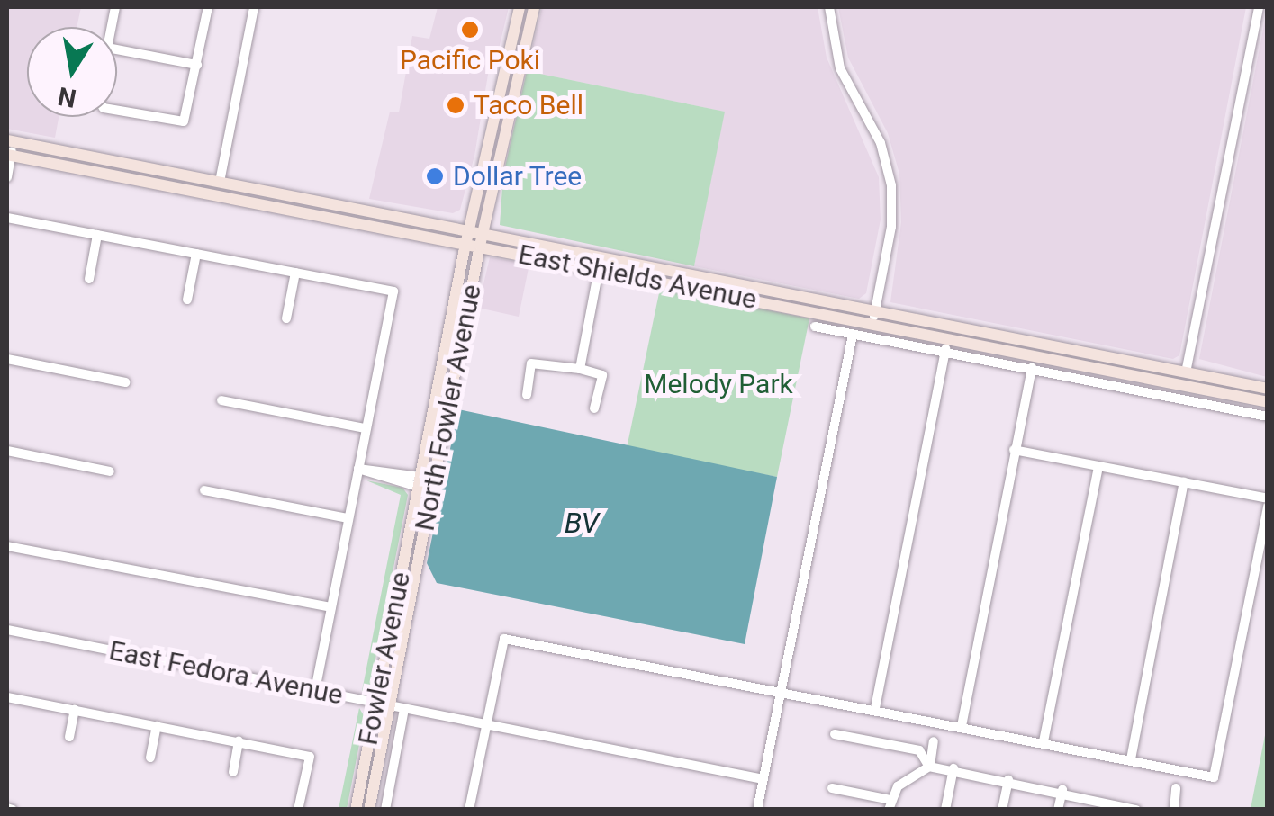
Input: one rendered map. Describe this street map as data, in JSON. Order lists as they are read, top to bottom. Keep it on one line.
{"streets":{"main road":["East Shields Avenue","North Fowler Avenue","Fowler Avenue"],"street":["East Fedora Avenue"]},"crossings":[["East Shields Avenue","North Fowler Avenue"],["East Shields Avenue","Fowler Avenue"],["North Fowler Avenue","Fowler Avenue"],["North Fowler Avenue","East Fedora Avenue"],["Fowler Avenue","East Fedora Avenue"]],"water":["BV"],"parks":["Melody Park"],"places":["Pacific Poki","Taco Bell","Dollar Tree"],"north":"bottom"}
